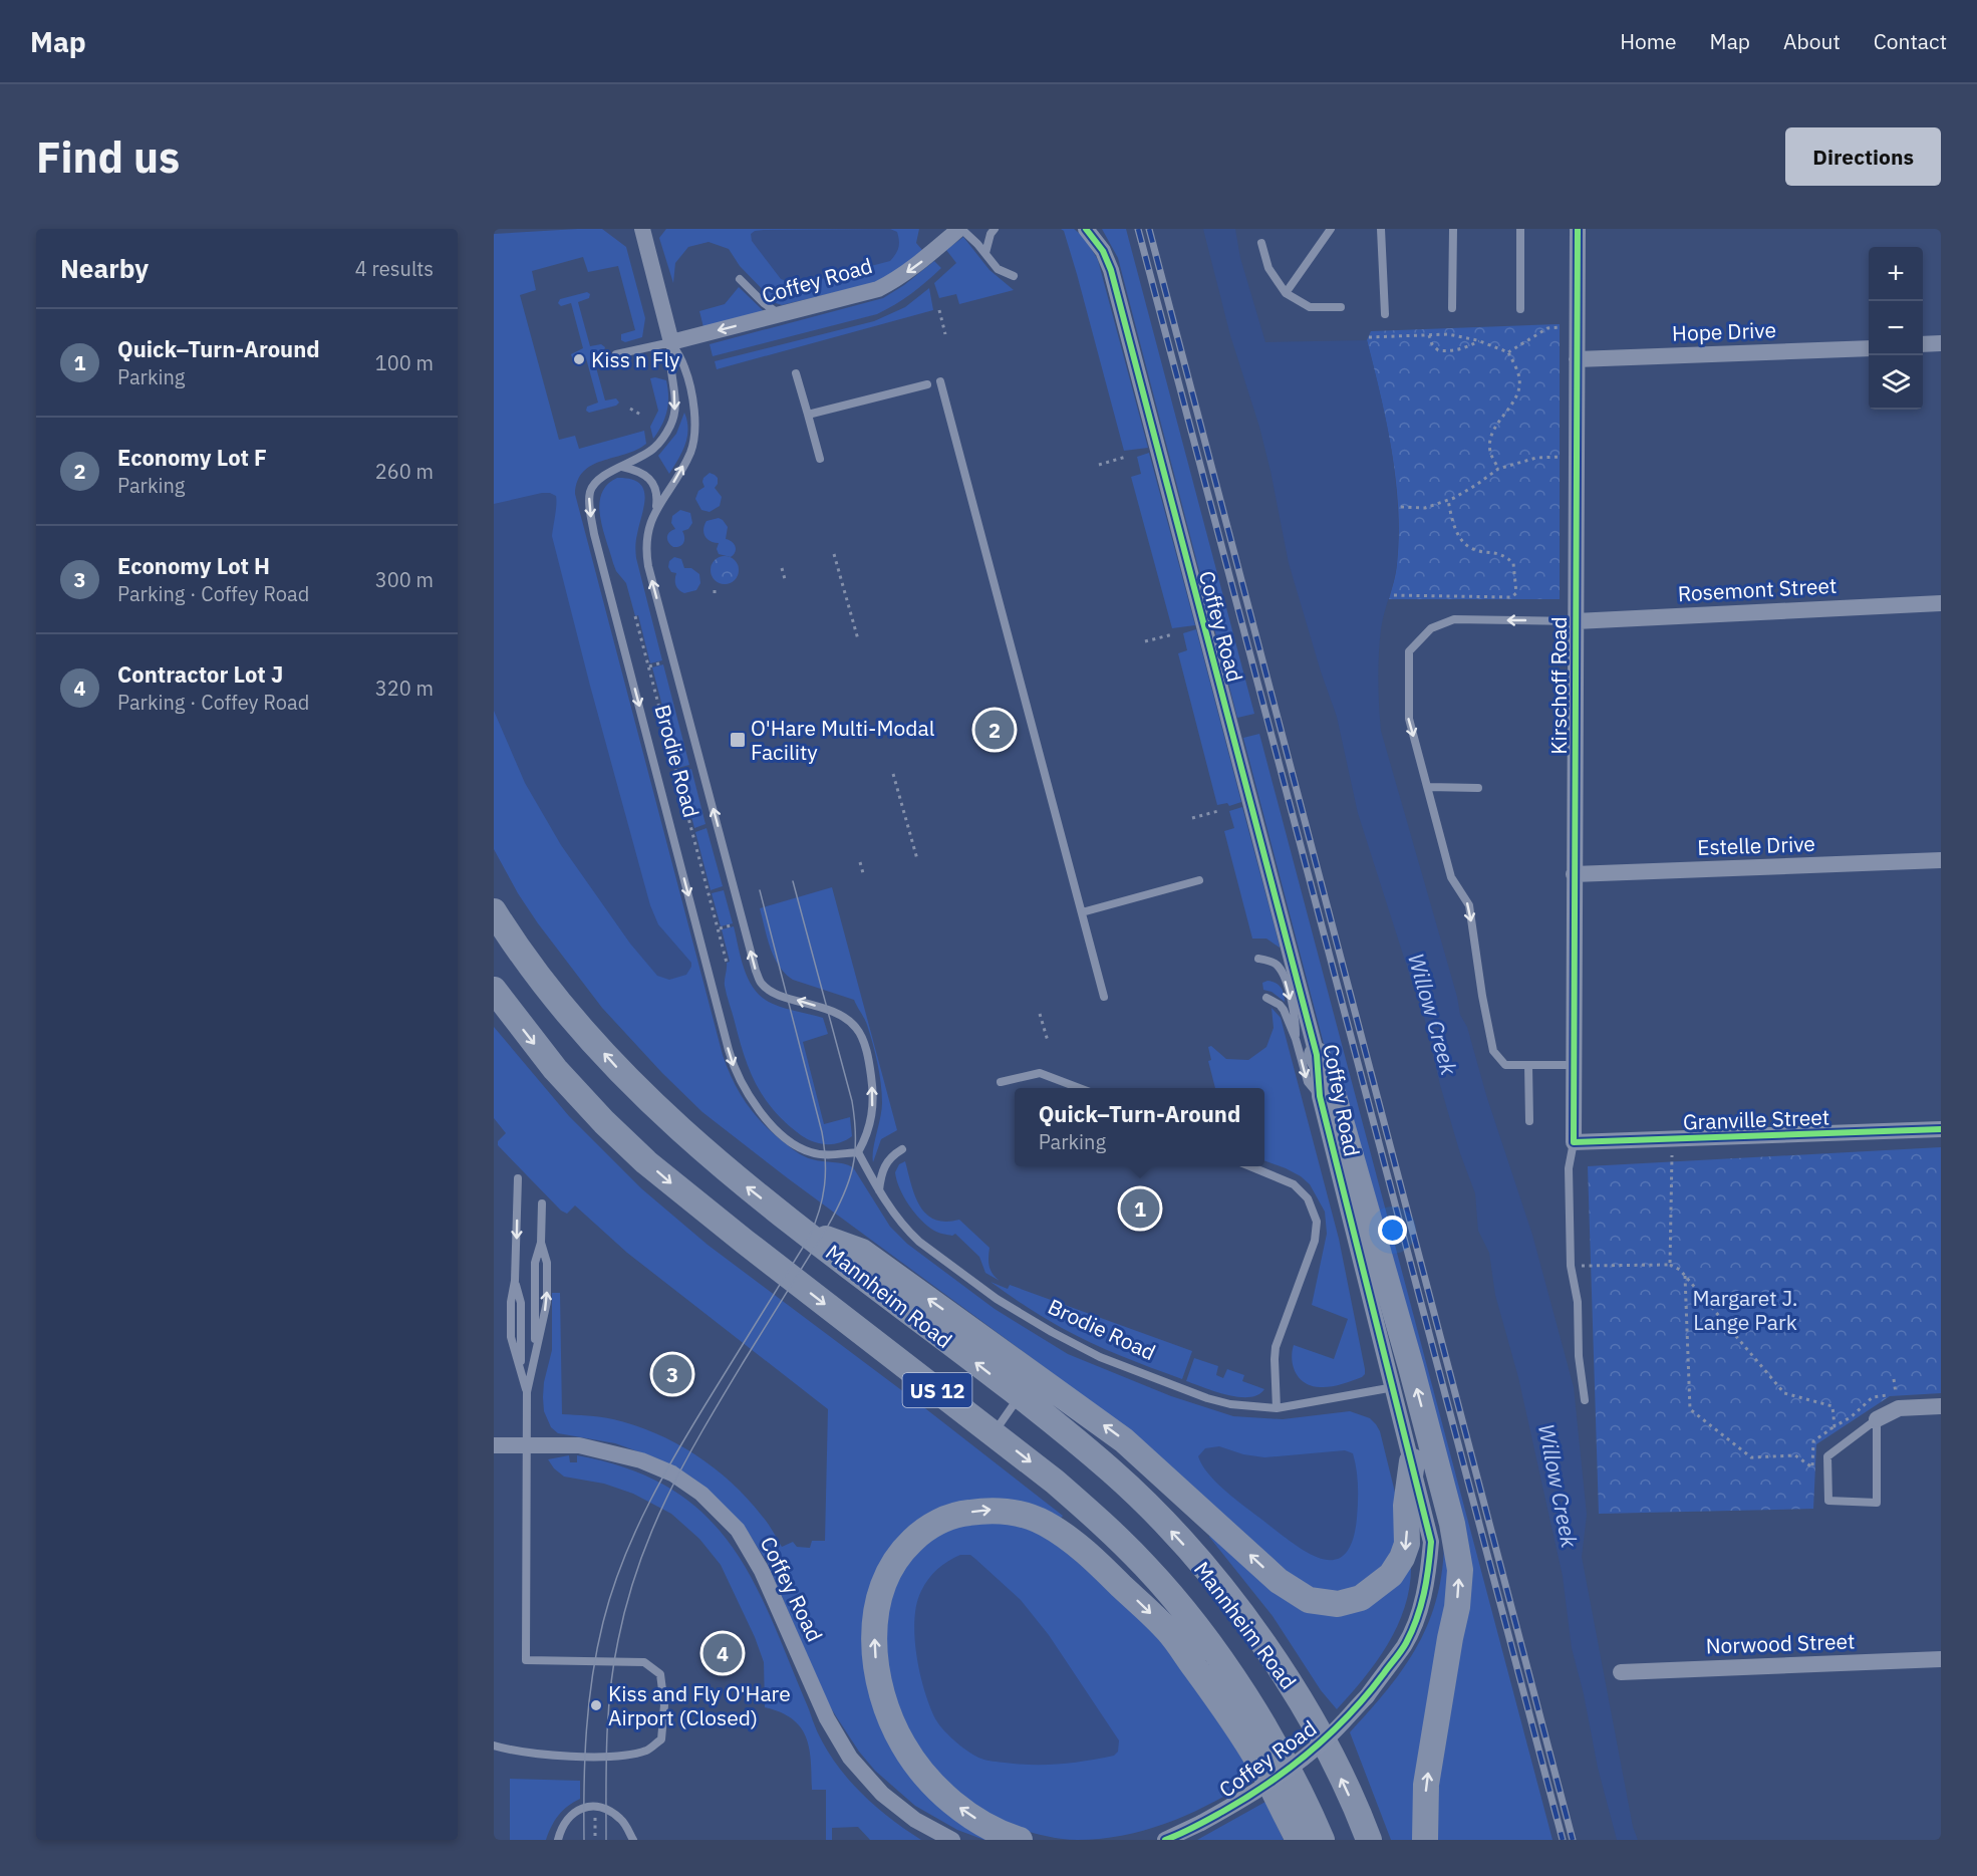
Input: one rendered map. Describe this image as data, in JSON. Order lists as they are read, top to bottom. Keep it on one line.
{"streets":{"main road":["Mannheim Road","US 12"],"street":["Coffey Road","Hope Drive","Rosemont Street","Kirschoff Road","Brodie Road","Estelle Drive","Granville Street","Norwood Street"]},"crossings":[["Coffey Road","Brodie Road"],["Hope Drive","Kirschoff Road"],["Rosemont Street","Kirschoff Road"],["Kirschoff Road","Estelle Drive"],["Kirschoff Road","Granville Street"]],"water":["Willow Creek"],"parks":["Margaret J. Lange Park"],"places":{"other":["Kiss n Fly","Kiss and Fly O'Hare Airport (Closed)"],"transit":["O'Hare Multi-Modal Facility"]},"page":{"header":"Map","nav":["Home","Map","About","Contact"],"buttons":"Directions","title":"Find us","heading":["Nearby","4 results"],"map_buttons":["+","−"],"list":[{"mark":"1","name":"Quick–Turn-Around","note":"Parking","value":"100 m"},{"mark":"2","name":"Economy Lot F","note":"Parking","value":"260 m"},{"mark":"3","name":"Economy Lot H","note":"Parking · Coffey Road","value":"300 m"},{"mark":"4","name":"Contractor Lot J","note":"Parking · Coffey Road","value":"320 m"}],"pins":["2","1","3","4"],"popup":["Quick–Turn-Around","Parking"]}}
